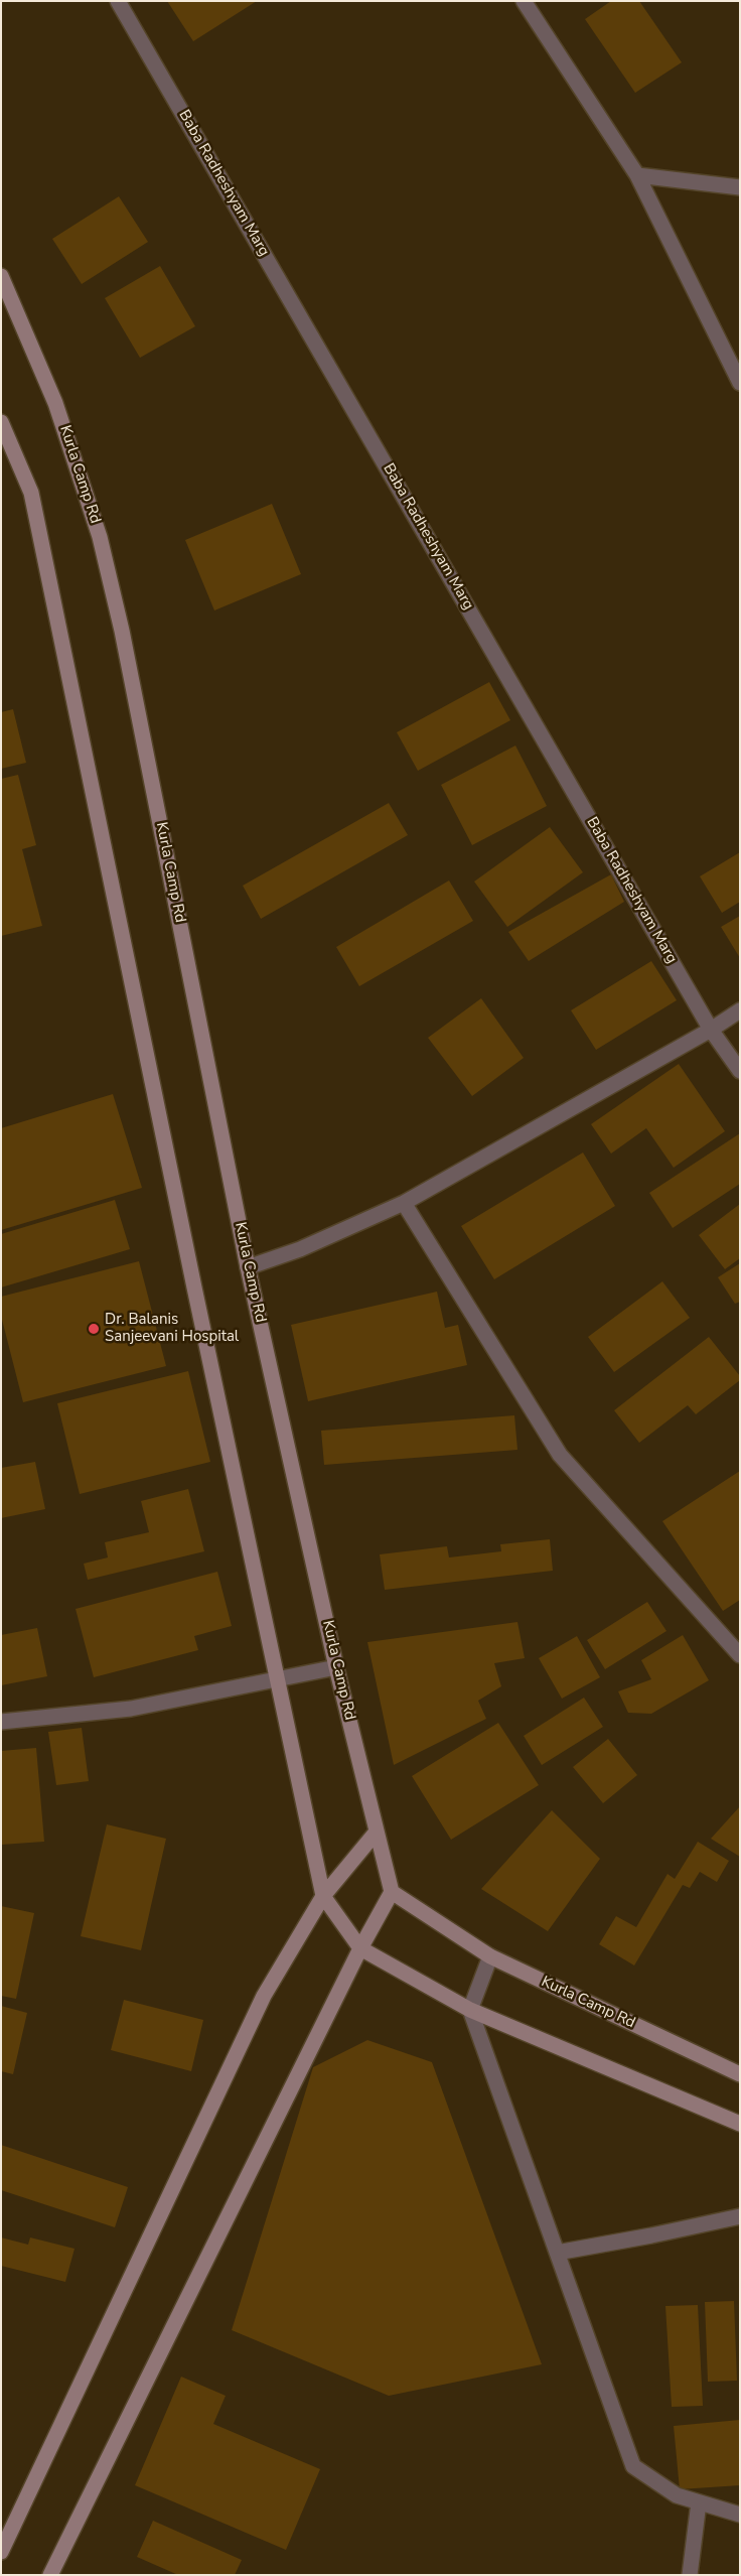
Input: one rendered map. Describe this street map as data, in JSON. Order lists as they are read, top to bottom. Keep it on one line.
{"streets":{"main road":["Kurla Camp Rd"],"street":["Baba Radheshyam Marg"]},"places":["Dr. Balanis Sanjeevani Hospital"]}
